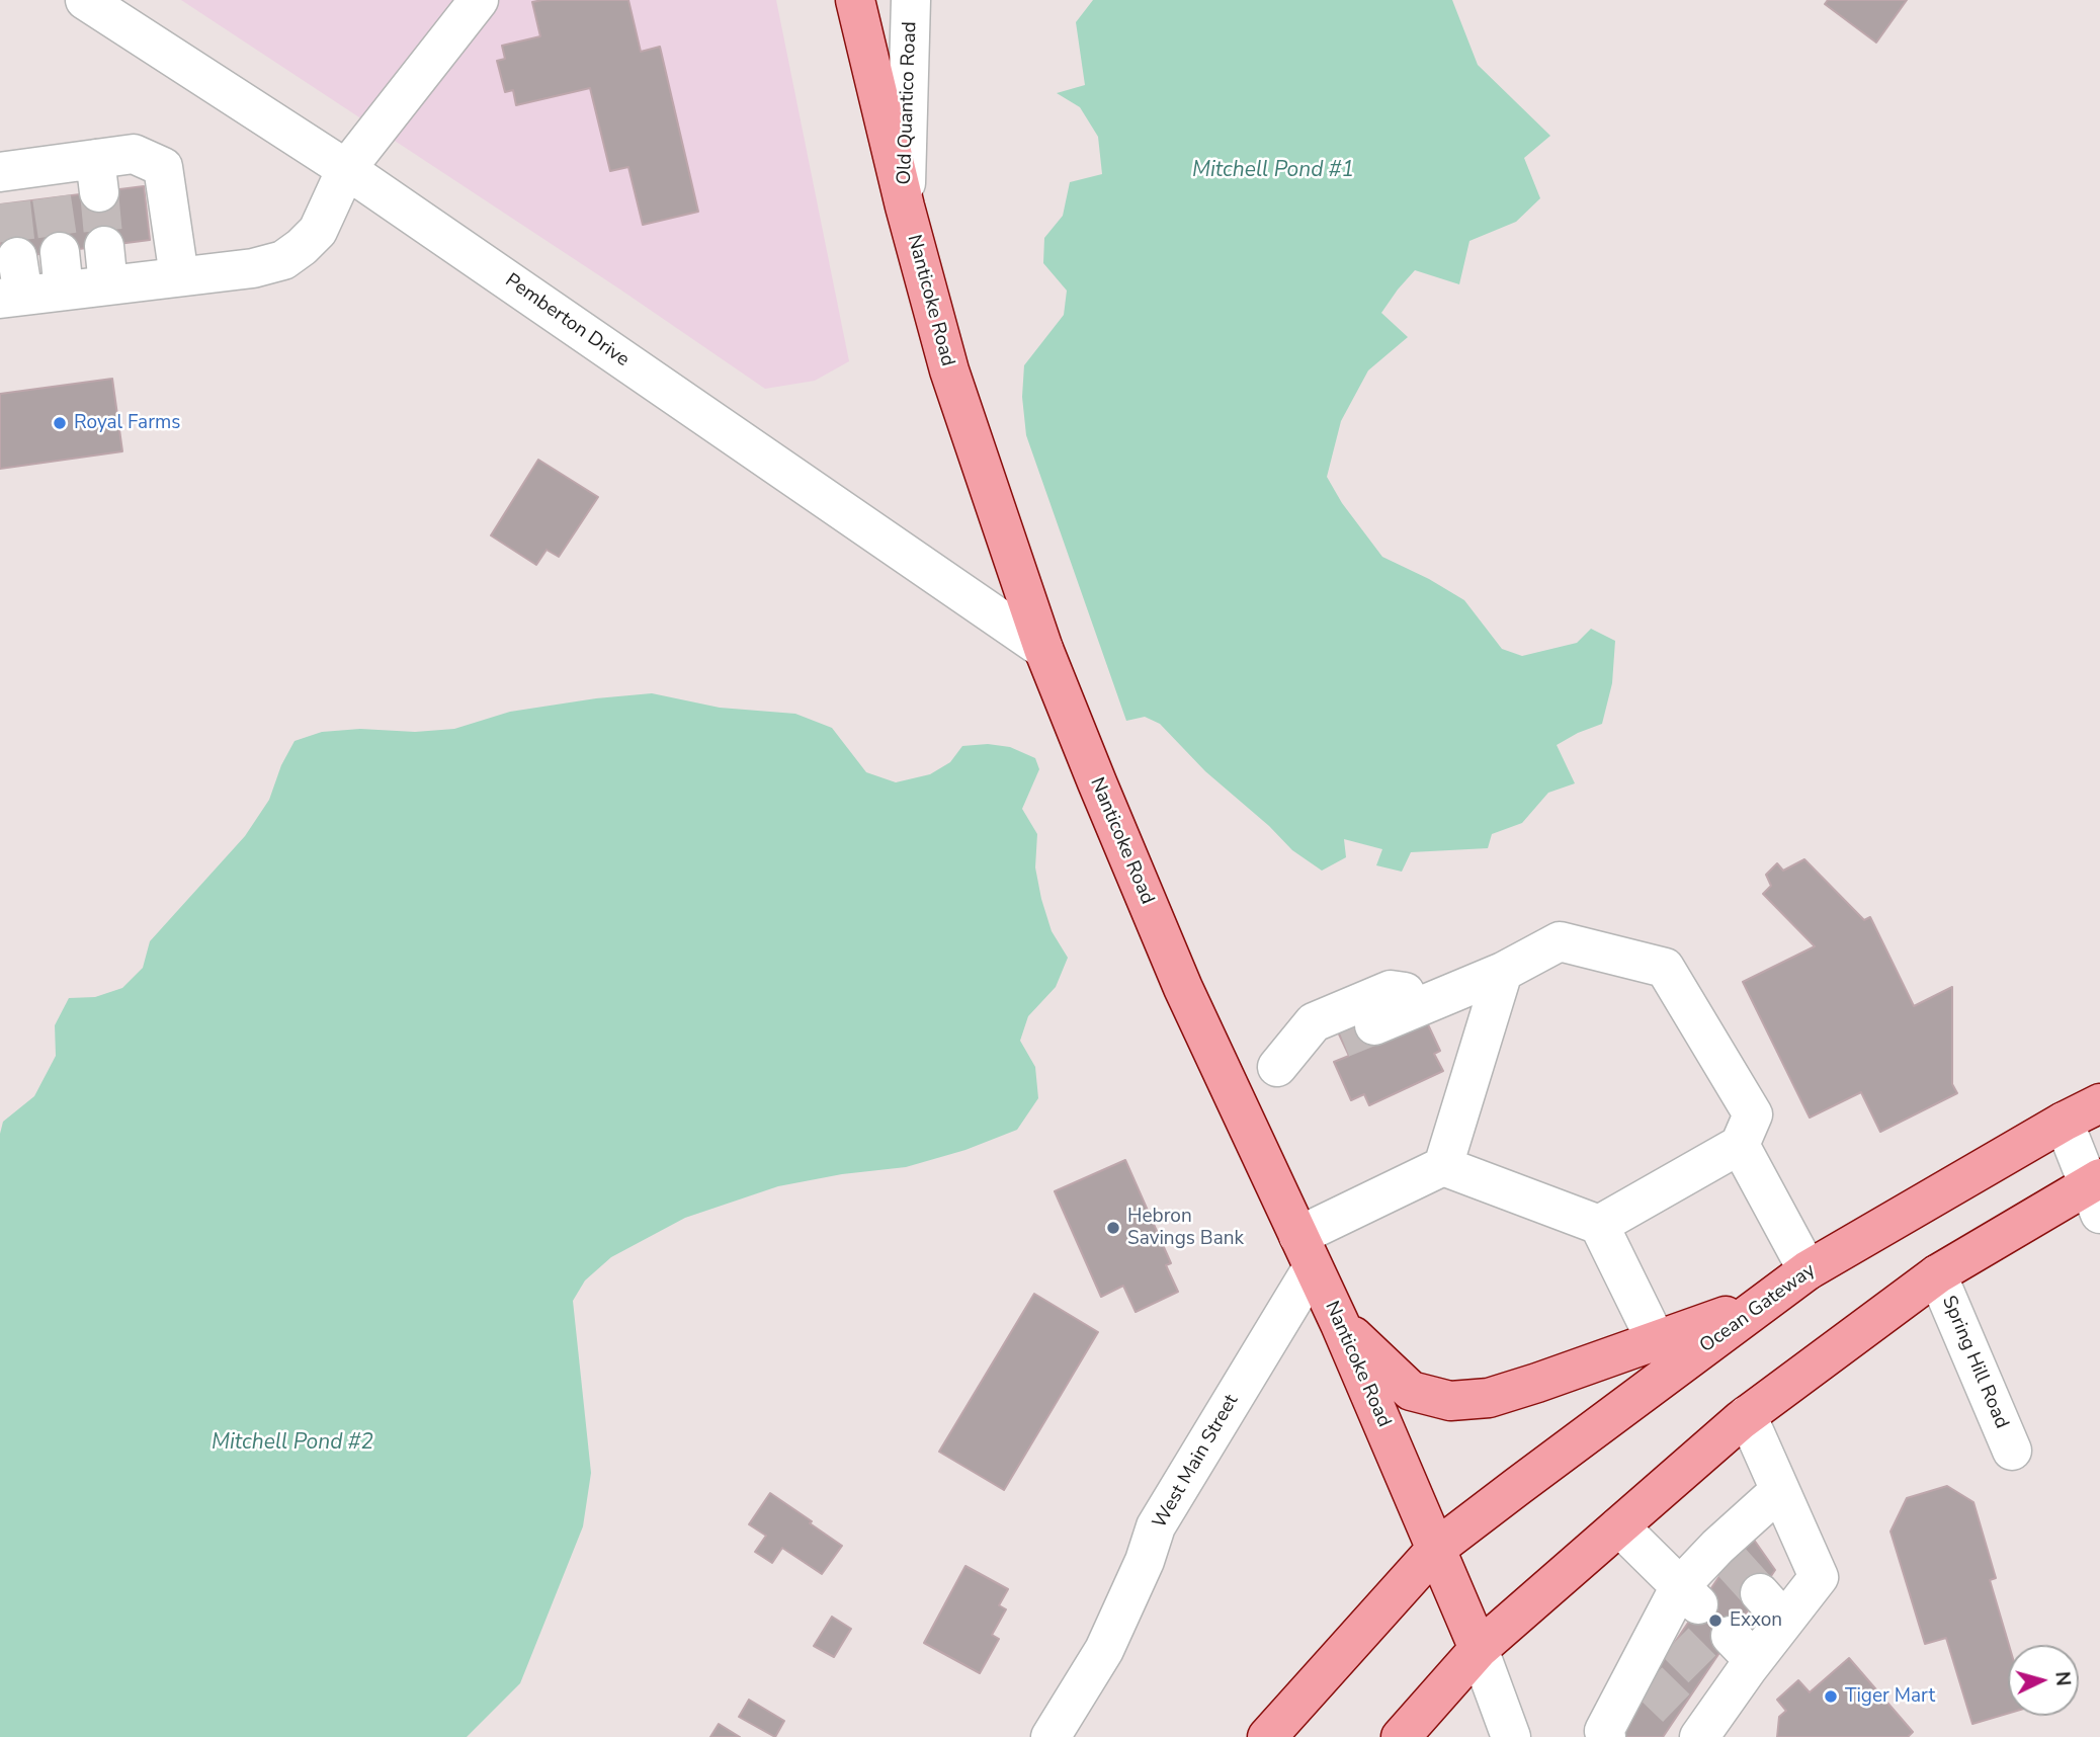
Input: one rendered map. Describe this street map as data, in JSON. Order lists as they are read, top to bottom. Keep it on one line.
{"streets":{"main road":["Nanticoke Road","Ocean Gateway"],"street":["Old Quantico Road","Pemberton Drive","Spring Hill Road","West Main Street"]},"crossings":[["Old Quantico Road","Nanticoke Road"],["Nanticoke Road","Pemberton Drive"],["Nanticoke Road","Ocean Gateway"],["Nanticoke Road","West Main Street"]],"water":["Mitchell Pond #1","Mitchell Pond #2"],"places":["Royal Farms","Hebron Savings Bank","Exxon","Tiger Mart"],"north":"right"}
